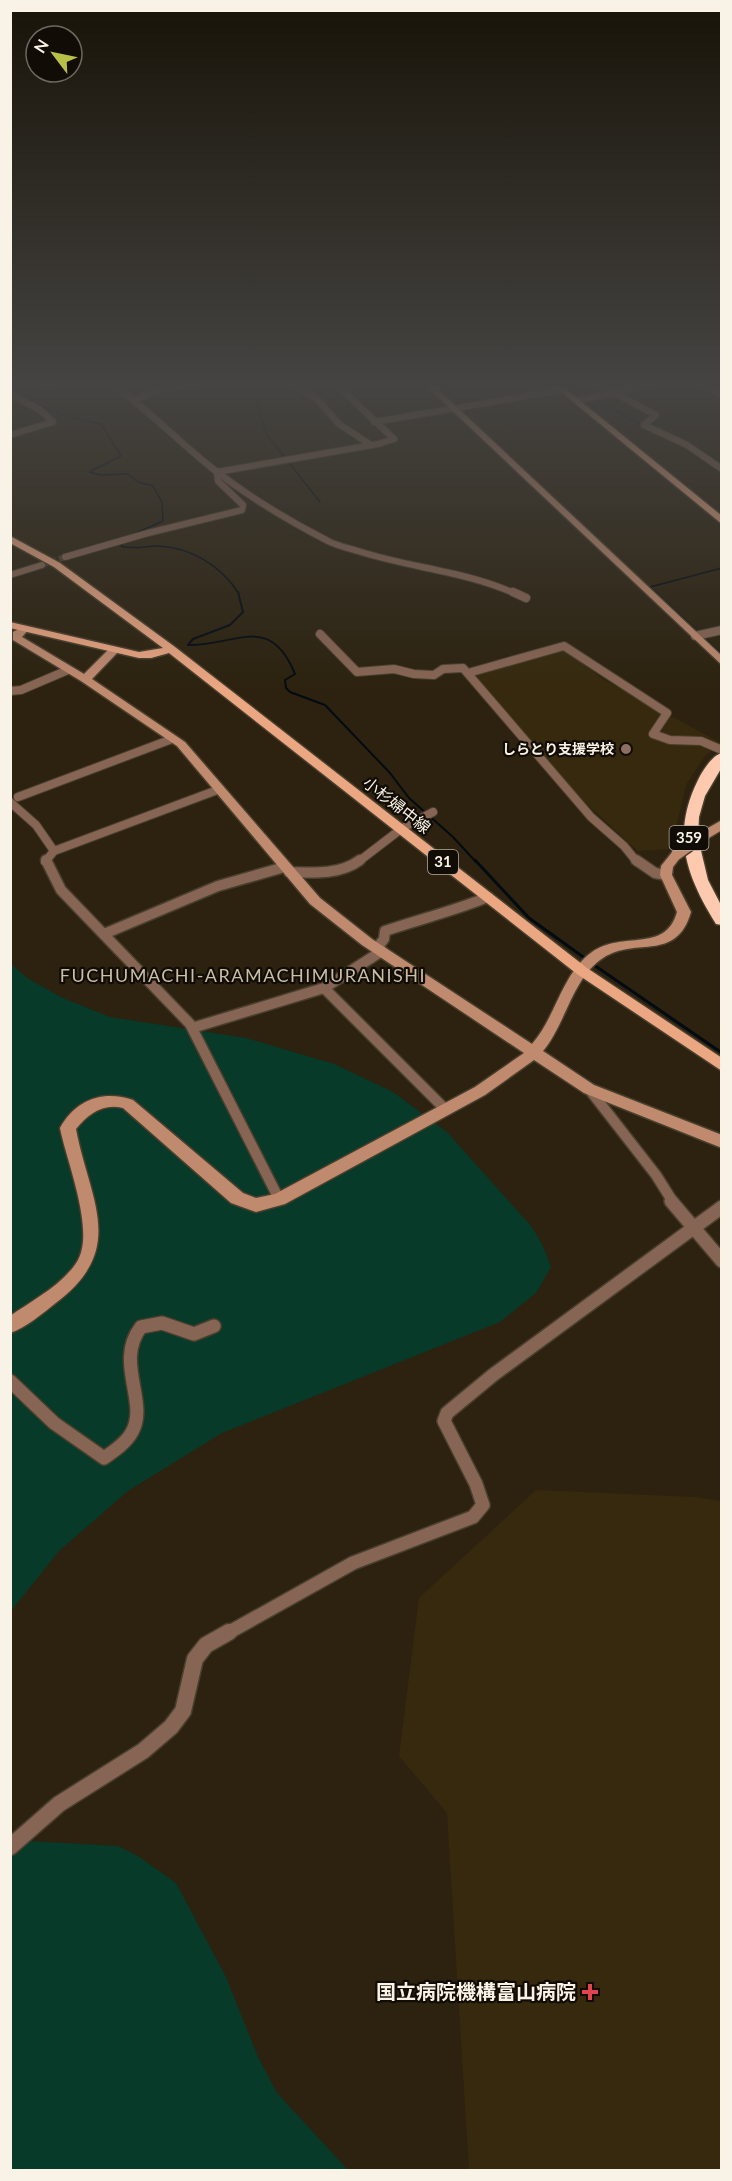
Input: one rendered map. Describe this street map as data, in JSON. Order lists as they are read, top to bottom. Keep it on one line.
{"streets":{"highway":["359"],"main road":["小杉婦中線","31"]},"districts":["FUCHUMACHI-ARAMACHIMURANISHI"],"places":{"other":["しらとり支援学校"],"health":["国立病院機構富山病院"]},"north":"top left"}
